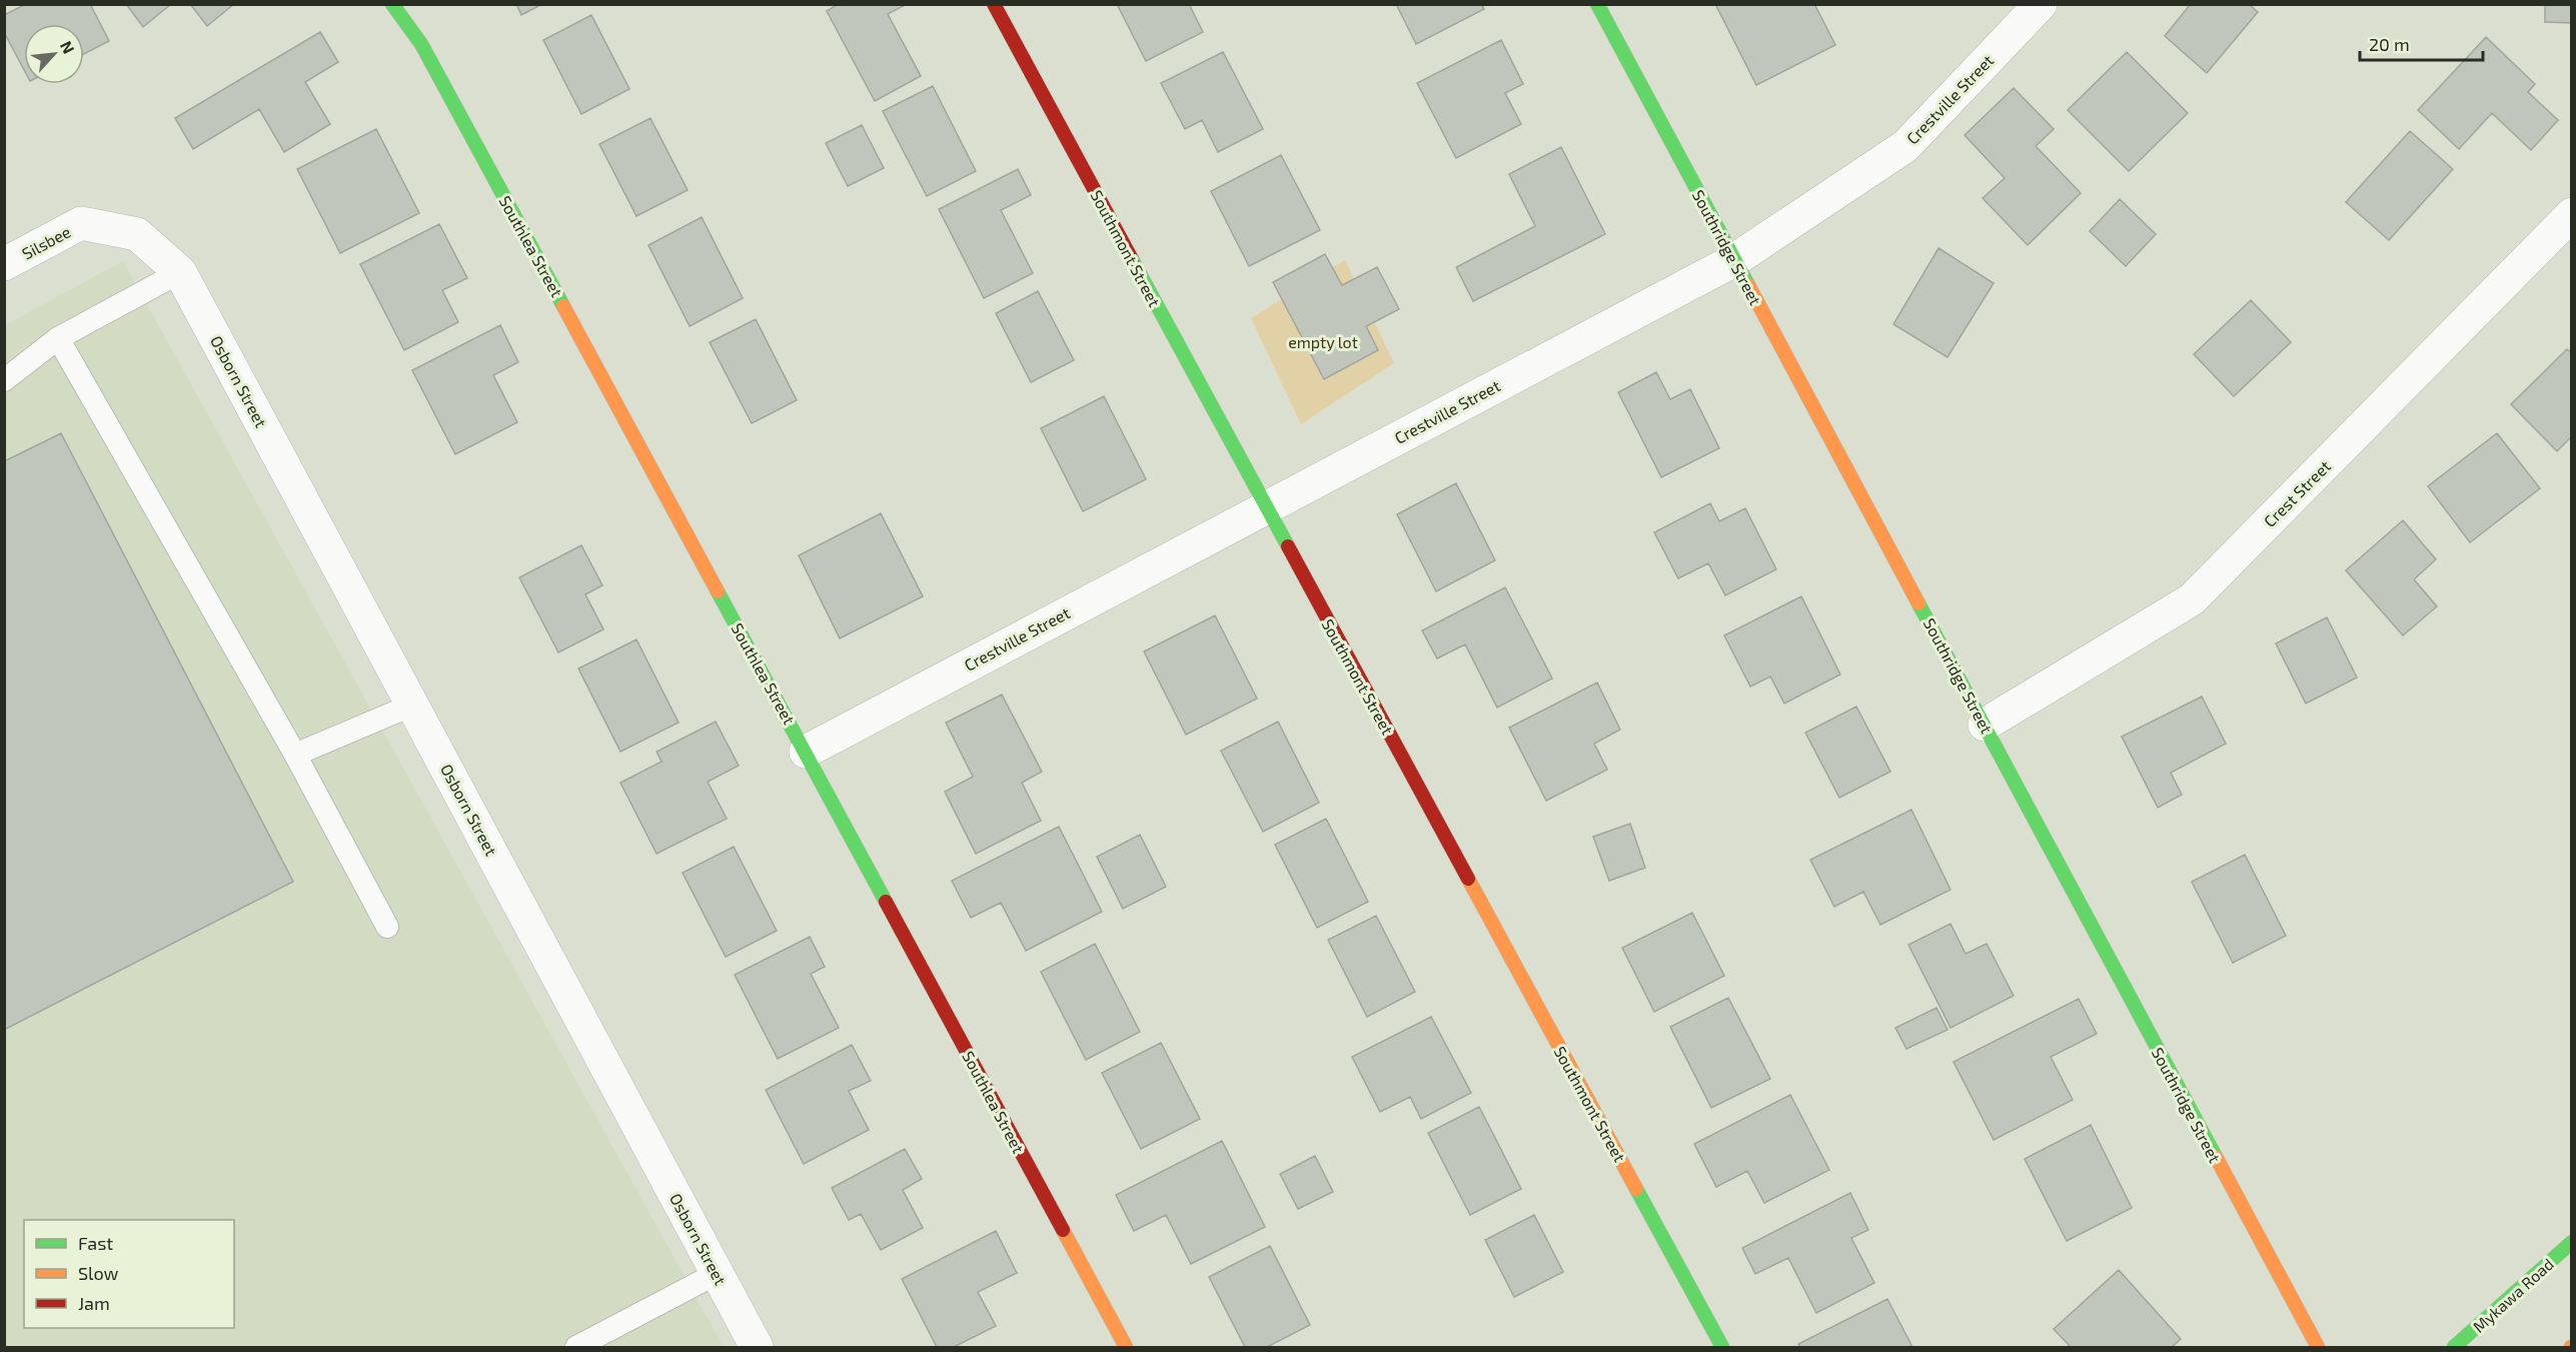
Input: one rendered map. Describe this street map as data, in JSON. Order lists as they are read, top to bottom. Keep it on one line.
{"streets":{"street":["Crestville Street","Silsbee","Southlea Street","Southridge Street","Southmont Street","Osborn Street","Crest Street","Mykawa Road"]},"crossings":[["Crestville Street","Southlea Street"],["Crestville Street","Southridge Street"],["Crestville Street","Southmont Street"],["Silsbee","Osborn Street"],["Southridge Street","Crest Street"]],"parks":["empty lot"],"legend":["Fast","Slow","Jam"],"scale_bar":"20 m","north":"top right"}
